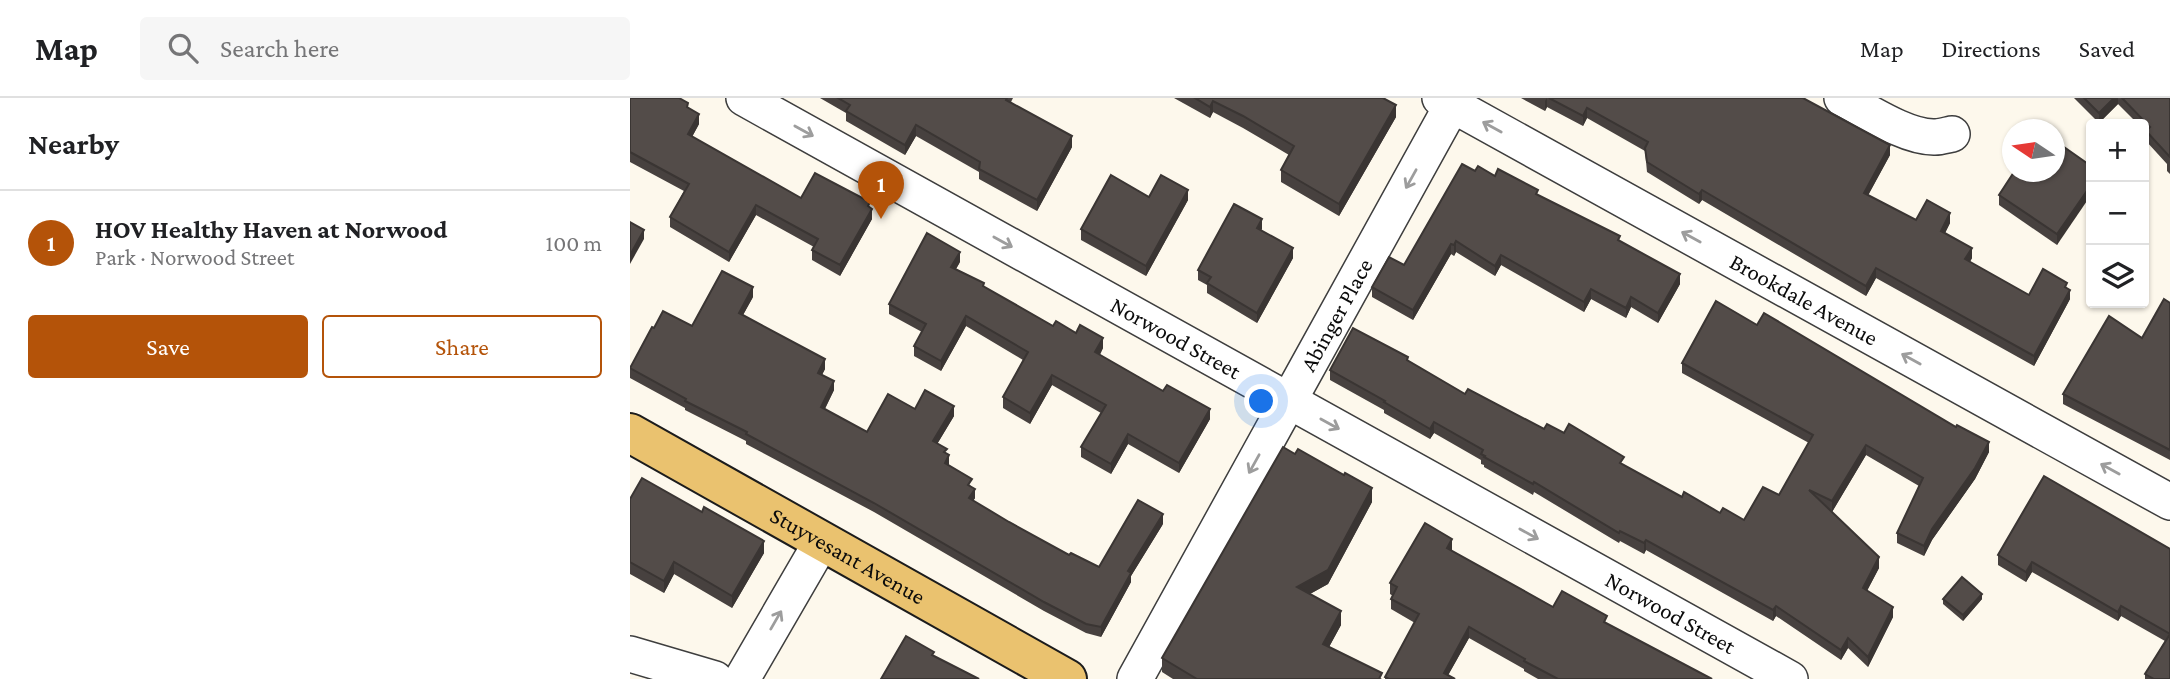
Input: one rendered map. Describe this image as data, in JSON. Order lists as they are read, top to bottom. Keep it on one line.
{"streets":{"main road":["Stuyvesant Avenue"],"street":["Brookdale Avenue","Abinger Place","Norwood Street"]},"crossings":[["Brookdale Avenue","Abinger Place"],["Abinger Place","Norwood Street"]],"one_way":["Brookdale Avenue","Abinger Place","Norwood Street"],"north":"left","page":{"header":"Map","search":"Search here","nav":["Map","Directions","Saved"],"heading":"Nearby","map_buttons":["+","−"],"pins":"1","list":[{"mark":"1","name":"HOV Healthy Haven at Norwood","note":"Park · Norwood Street","value":"100 m"}],"buttons":["Save","Share"]}}
